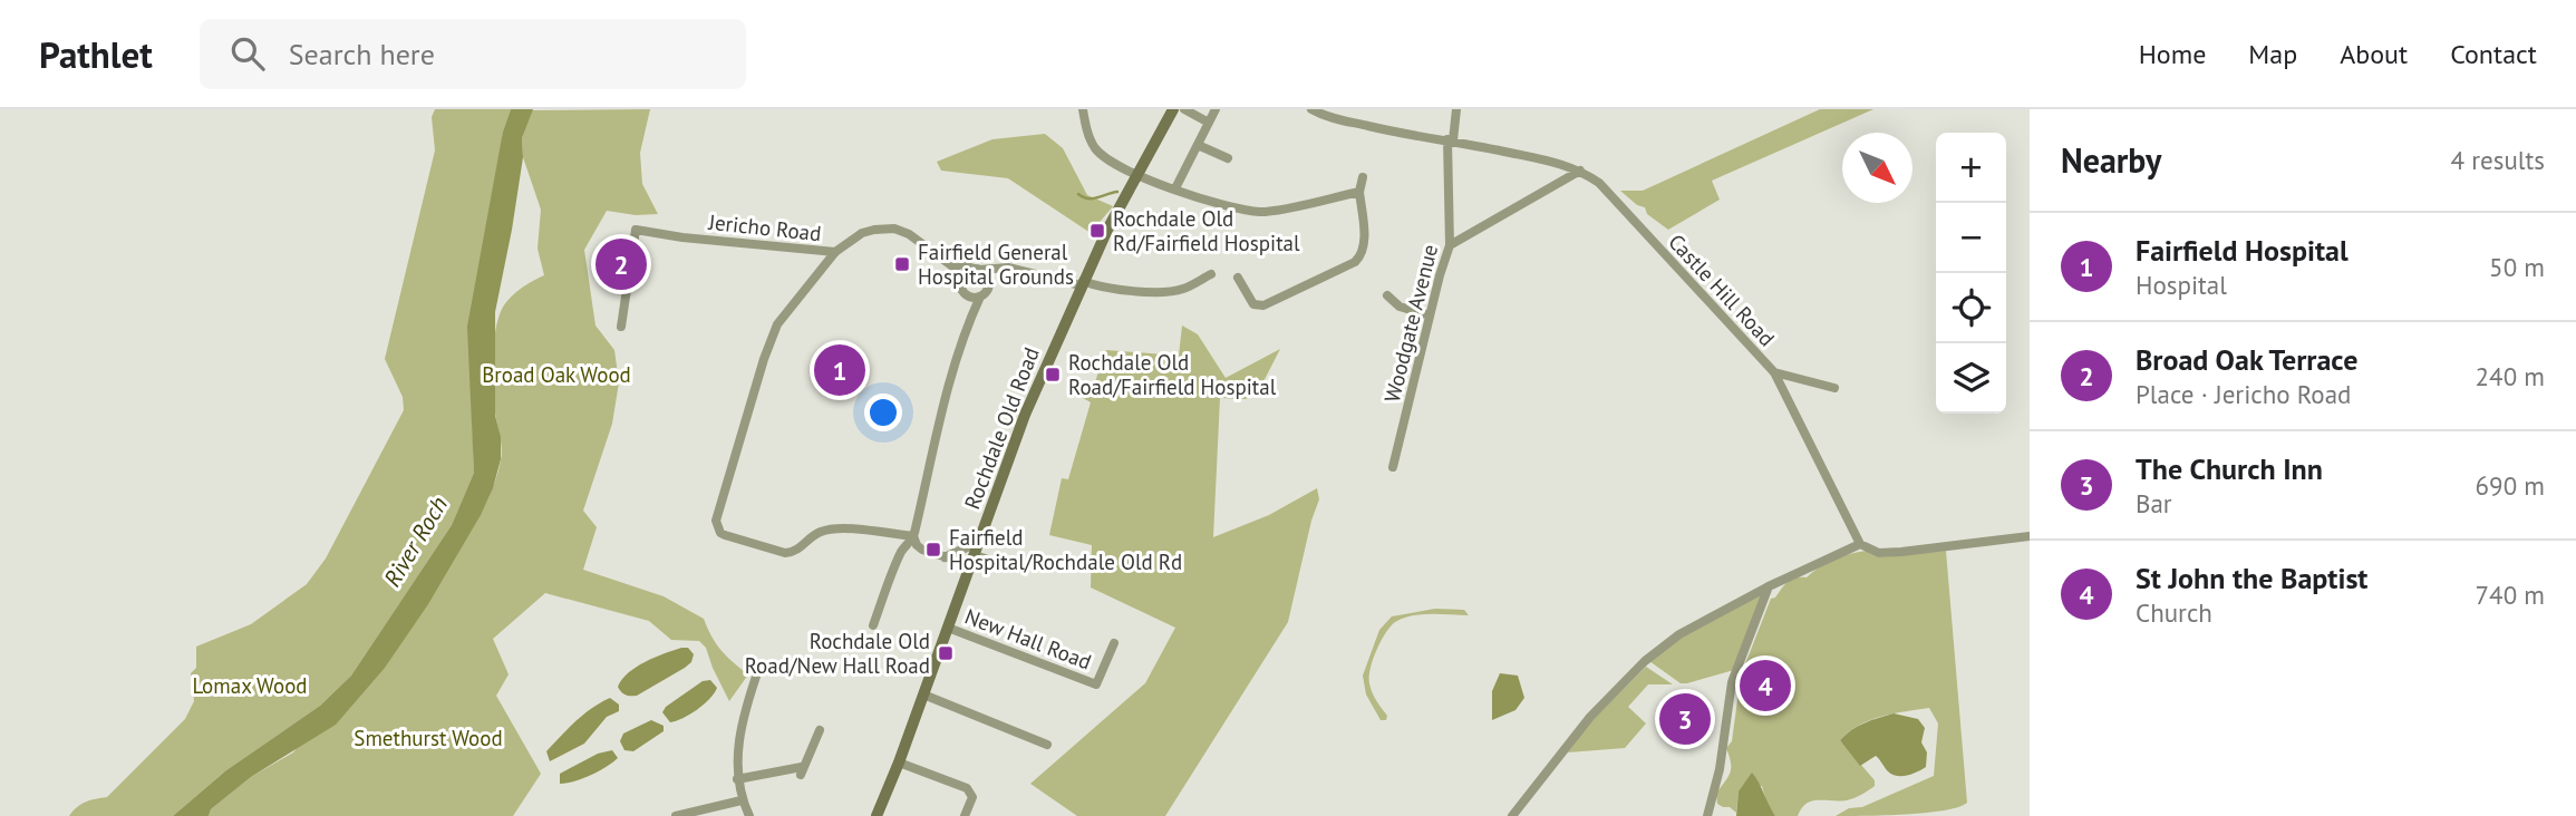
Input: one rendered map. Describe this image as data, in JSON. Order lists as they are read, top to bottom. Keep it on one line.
{"streets":{"main road":["Rochdale Old Road"],"street":["Jericho Road","Castle Hill Road","Woodgate Avenue","New Hall Road"]},"crossings":[["Castle Hill Road","Woodgate Avenue"],["Rochdale Old Road","New Hall Road"]],"water":["River Roch"],"parks":["Broad Oak Wood","Lomax Wood","Smethurst Wood"],"places":{"transit":["Rochdale Old Rd/Fairfield Hospital","Fairfield General Hospital Grounds","Rochdale Old Road/Fairfield Hospital","Fairfield Hospital/Rochdale Old Rd","Rochdale Old Road/New Hall Road"]},"north":"bottom right","page":{"header":"Pathlet","search":"Search here","nav":["Home","Map","About","Contact"],"heading":["Nearby","4 results"],"map_buttons":["+","−"],"list":[{"mark":"1","name":"Fairfield Hospital","note":"Hospital","value":"50 m"},{"mark":"2","name":"Broad Oak Terrace","note":"Place · Jericho Road","value":"240 m"},{"mark":"3","name":"The Church Inn","note":"Bar","value":"690 m"},{"mark":"4","name":"St John the Baptist","note":"Church","value":"740 m"}],"pins":["2","1","4","3"]}}
